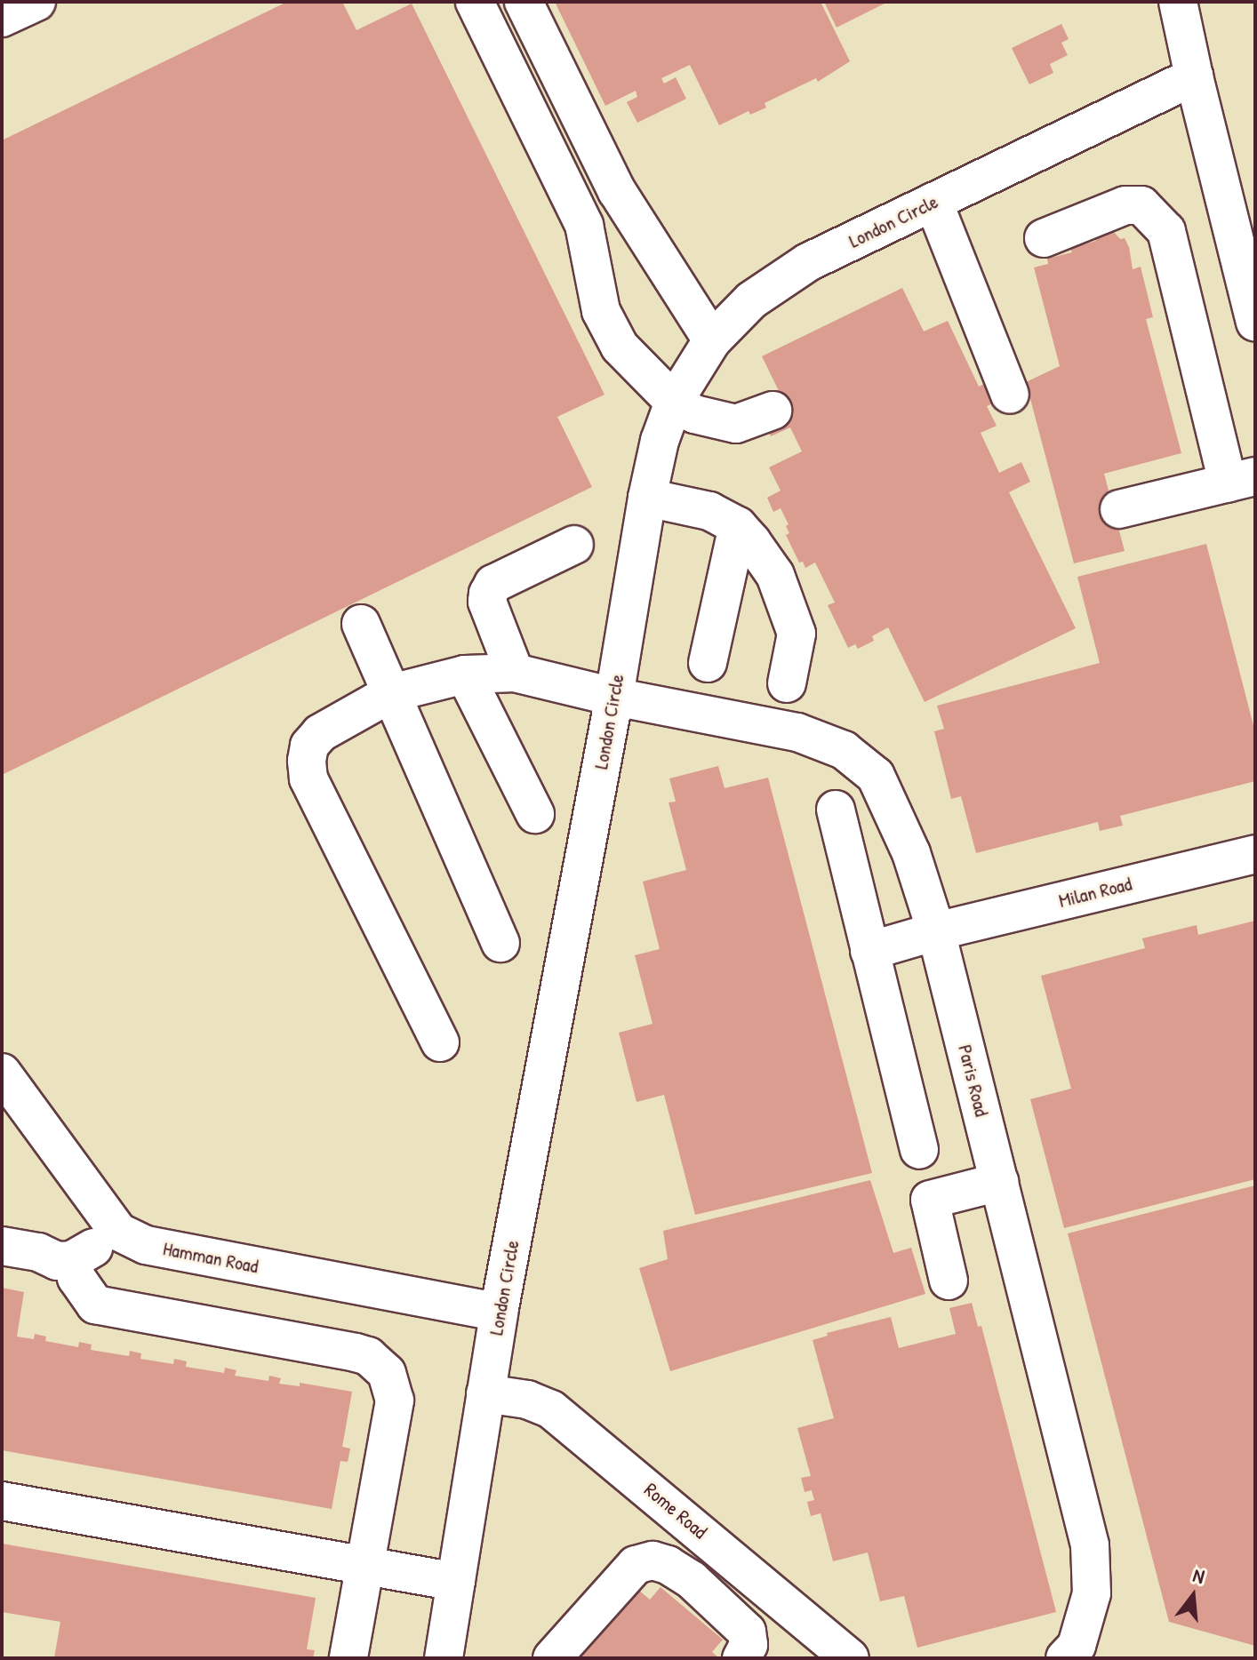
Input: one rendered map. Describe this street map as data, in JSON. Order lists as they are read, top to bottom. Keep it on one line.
{"streets":{"street":["London Circle","Milan Road","Paris Road","Hamman Road","Rome Road"]},"crossings":[["London Circle","Paris Road"],["London Circle","Hamman Road"],["London Circle","Rome Road"],["Milan Road","Paris Road"]],"north":"top"}
